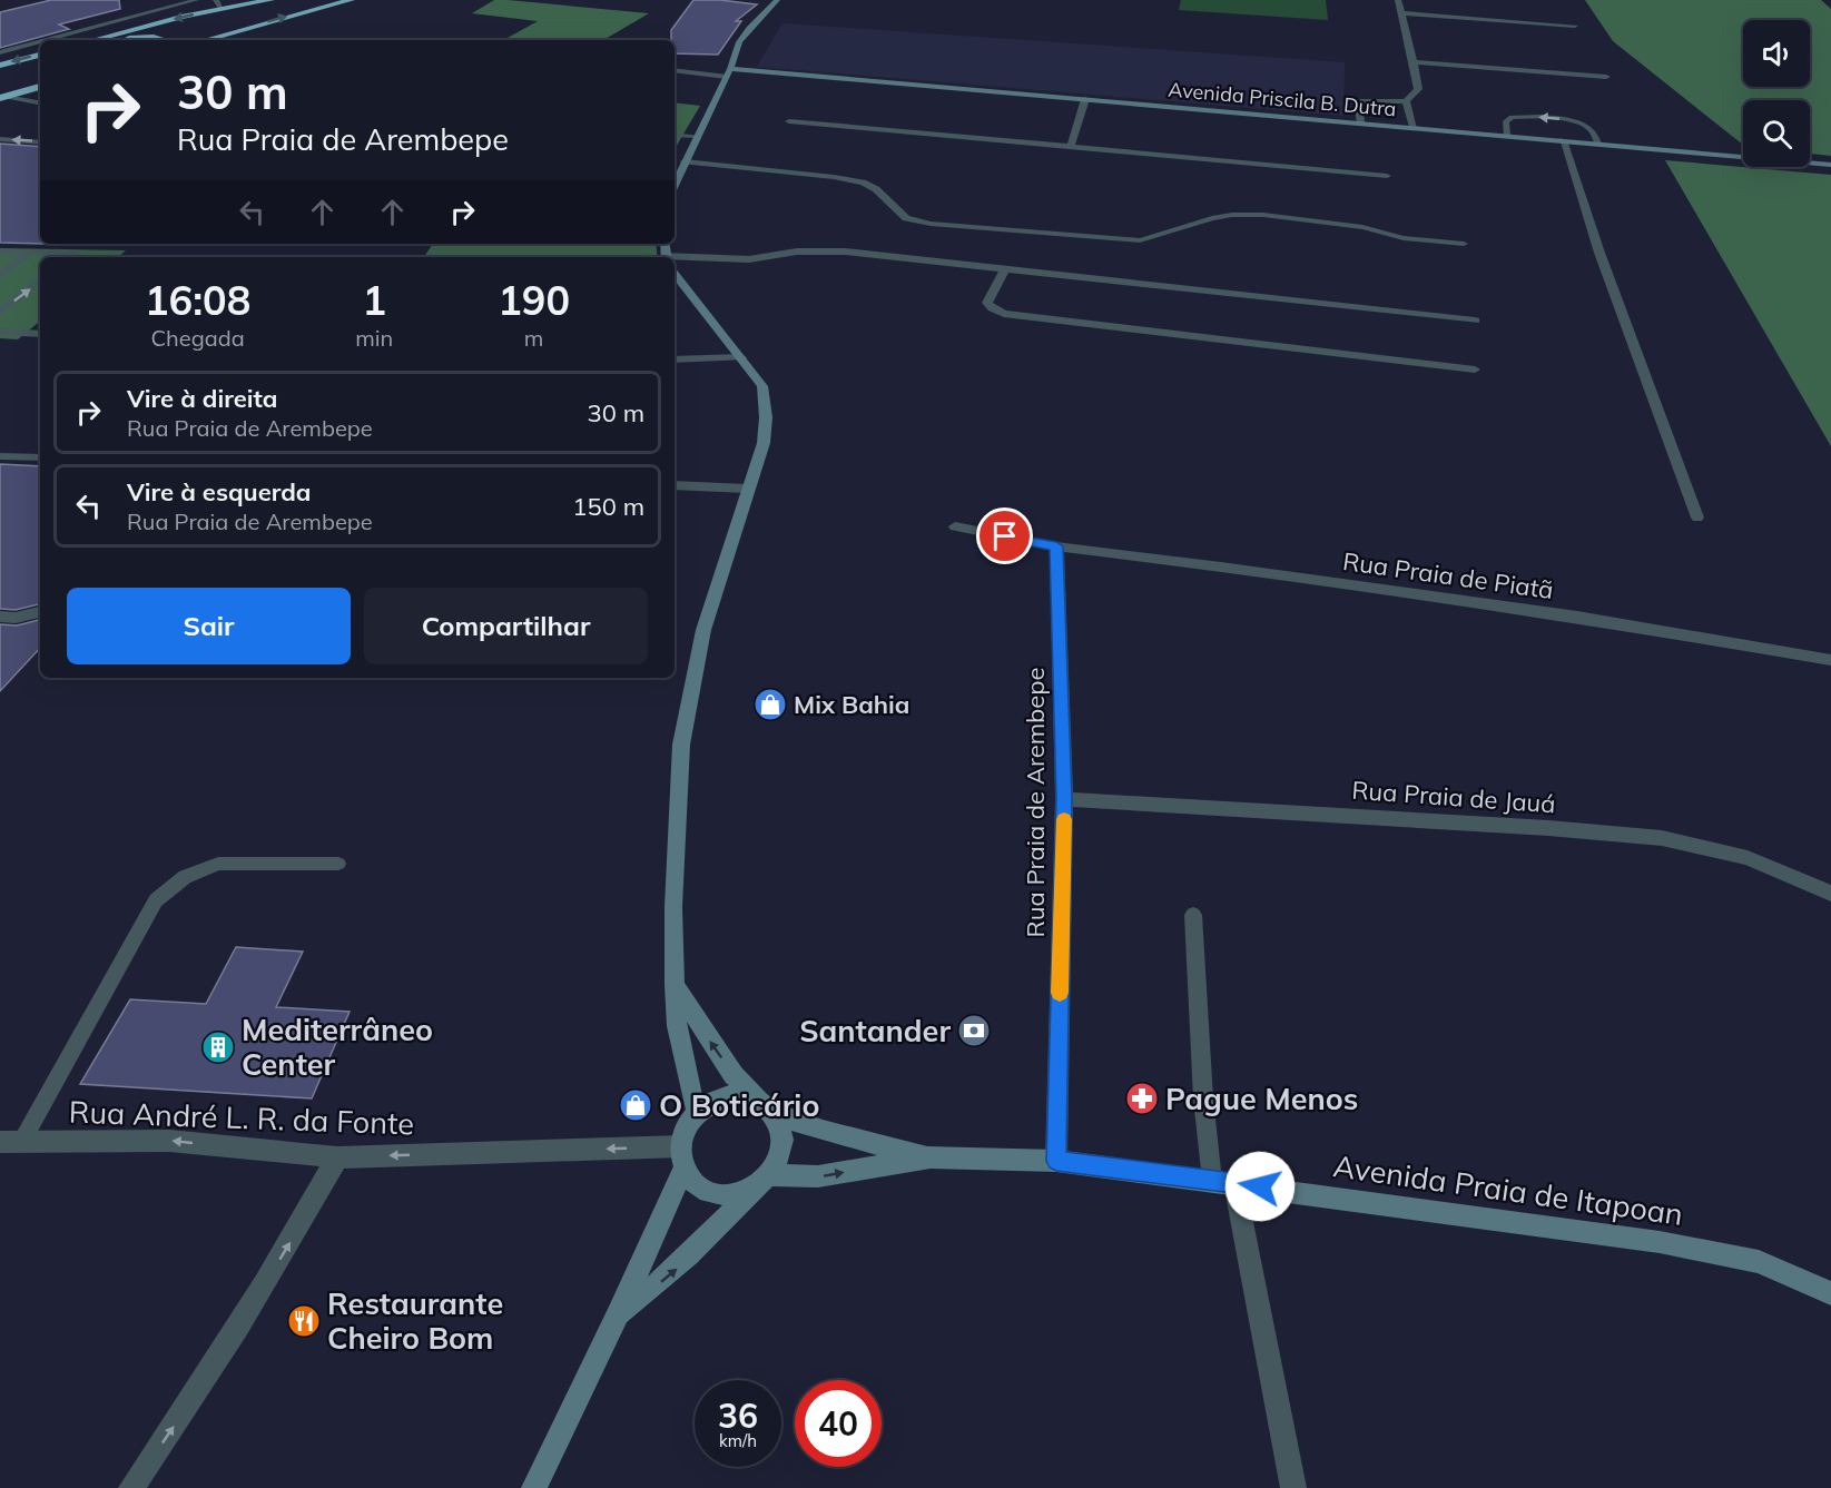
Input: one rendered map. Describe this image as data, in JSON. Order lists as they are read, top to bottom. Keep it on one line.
{"streets":{"street":["Avenida Priscila B. Dutra","Rua Praia de Piatã","Rua Praia de Jauá","Rua Praia de Arembepe","Rua André L. R. da Fonte","Avenida Praia de Itapoan"]},"crossings":[["Rua Praia de Piatã","Rua Praia de Arembepe"],["Rua Praia de Jauá","Rua Praia de Arembepe"],["Rua Praia de Arembepe","Avenida Praia de Itapoan"],["Rua André L. R. da Fonte","Avenida Praia de Itapoan"]],"one_way":["Rua André L. R. da Fonte"],"places":{"shop":["Mix Bahia","O Boticário"],"bank":["Santander"],"building":["Mediterrâneo Center"],"pharmacy":["Pague Menos"],"restaurant":["Restaurante Cheiro Bom"]},"page":{"turn":["30 m","Rua Praia de Arembepe"],"eta":["16:08","Chegada","1","min","190","m"],"list":[{"name":"Vire à direita","note":"Rua Praia de Arembepe","value":"30 m"},{"name":"Vire à esquerda","note":"Rua Praia de Arembepe","value":"150 m"}],"buttons":["Sair","Compartilhar"],"speed":"36 km/h","limit":"40"}}
